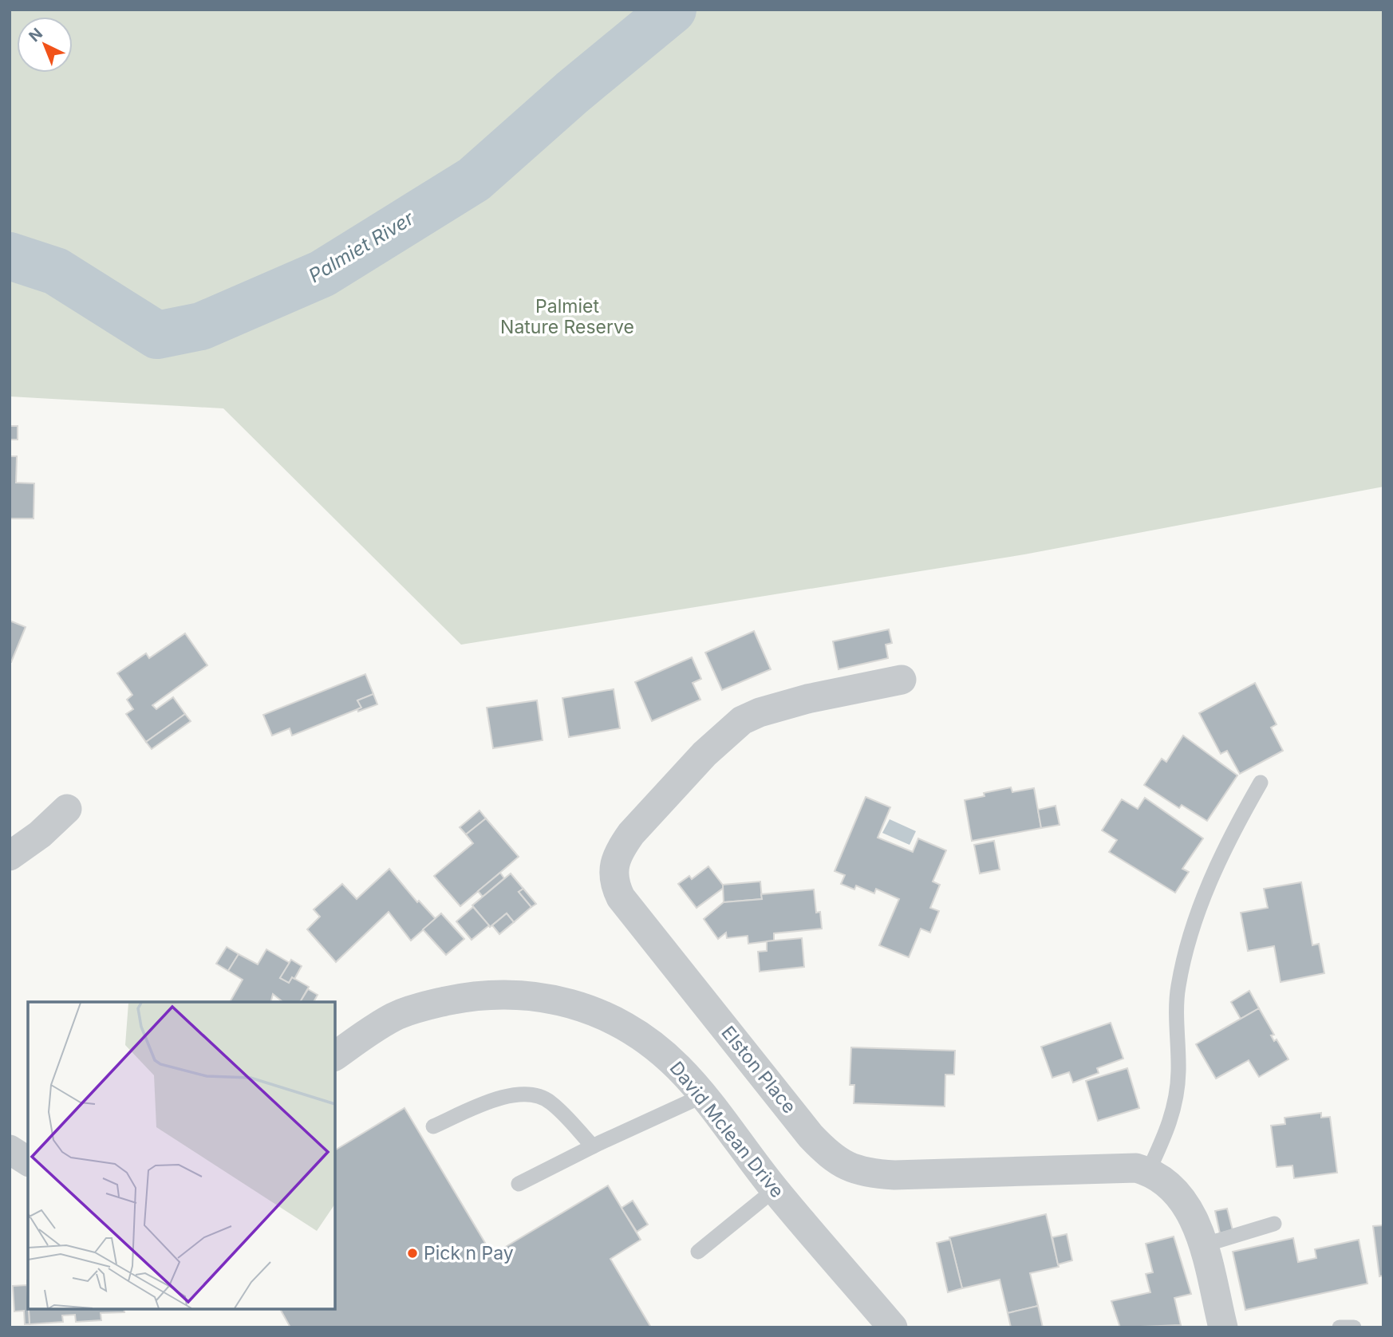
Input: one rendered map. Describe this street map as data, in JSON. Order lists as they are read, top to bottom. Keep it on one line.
{"streets":{"street":["Elston Place","David Mclean Drive"]},"water":["Palmiet River"],"parks":["Palmiet Nature Reserve"],"places":["Pick n Pay"],"north":"top left"}
